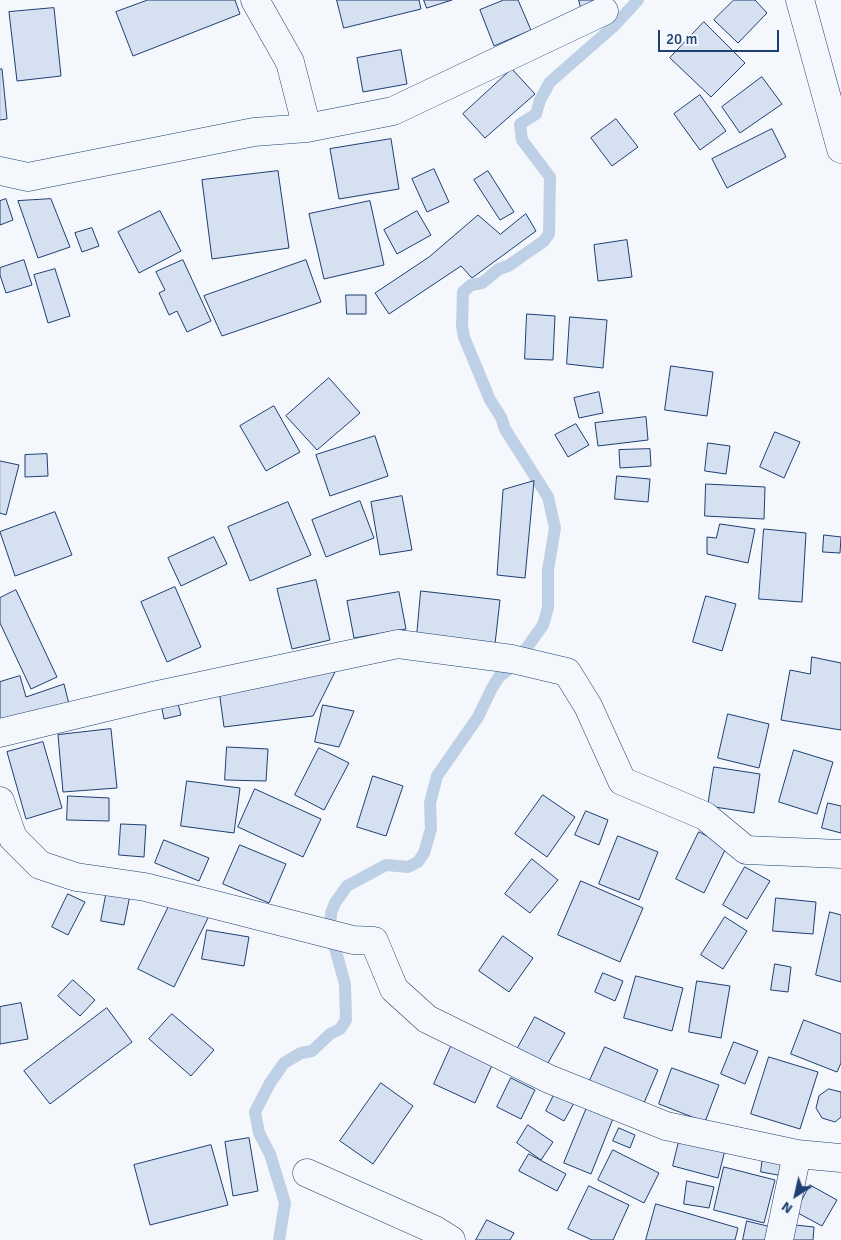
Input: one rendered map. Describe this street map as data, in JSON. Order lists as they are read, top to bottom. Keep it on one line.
{"scale_bar":"20 m","north":"bottom left"}
